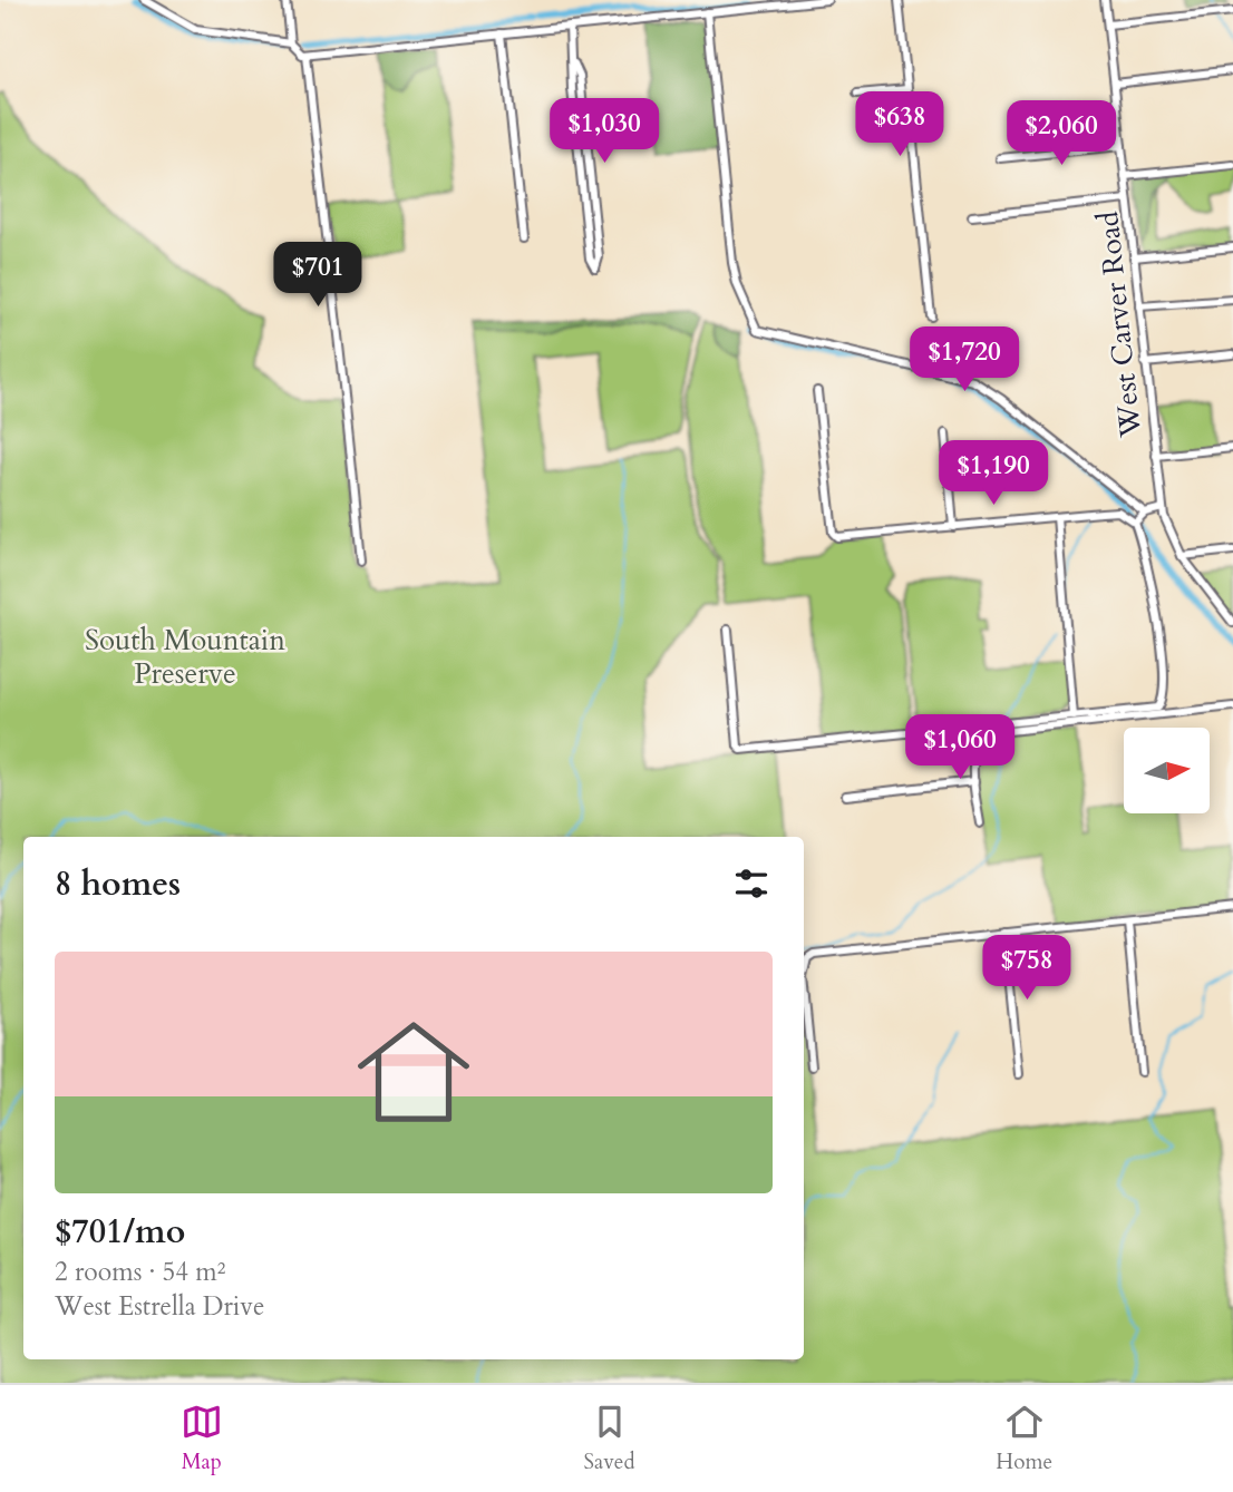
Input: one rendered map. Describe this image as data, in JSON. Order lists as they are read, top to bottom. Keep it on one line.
{"streets":{"street":["West Carver Road"]},"parks":["South Mountain Preserve"],"north":"right","page":{"price":["$638","$1,030","$2,060","$701","$1,720","$1,190","$1,060","$758"],"heading":"8 homes","list":[{"name":"$701/mo","note":"2 rooms · 54 m² · West Estrella Drive"}],"tabs":["Map","Saved","Home"]}}
